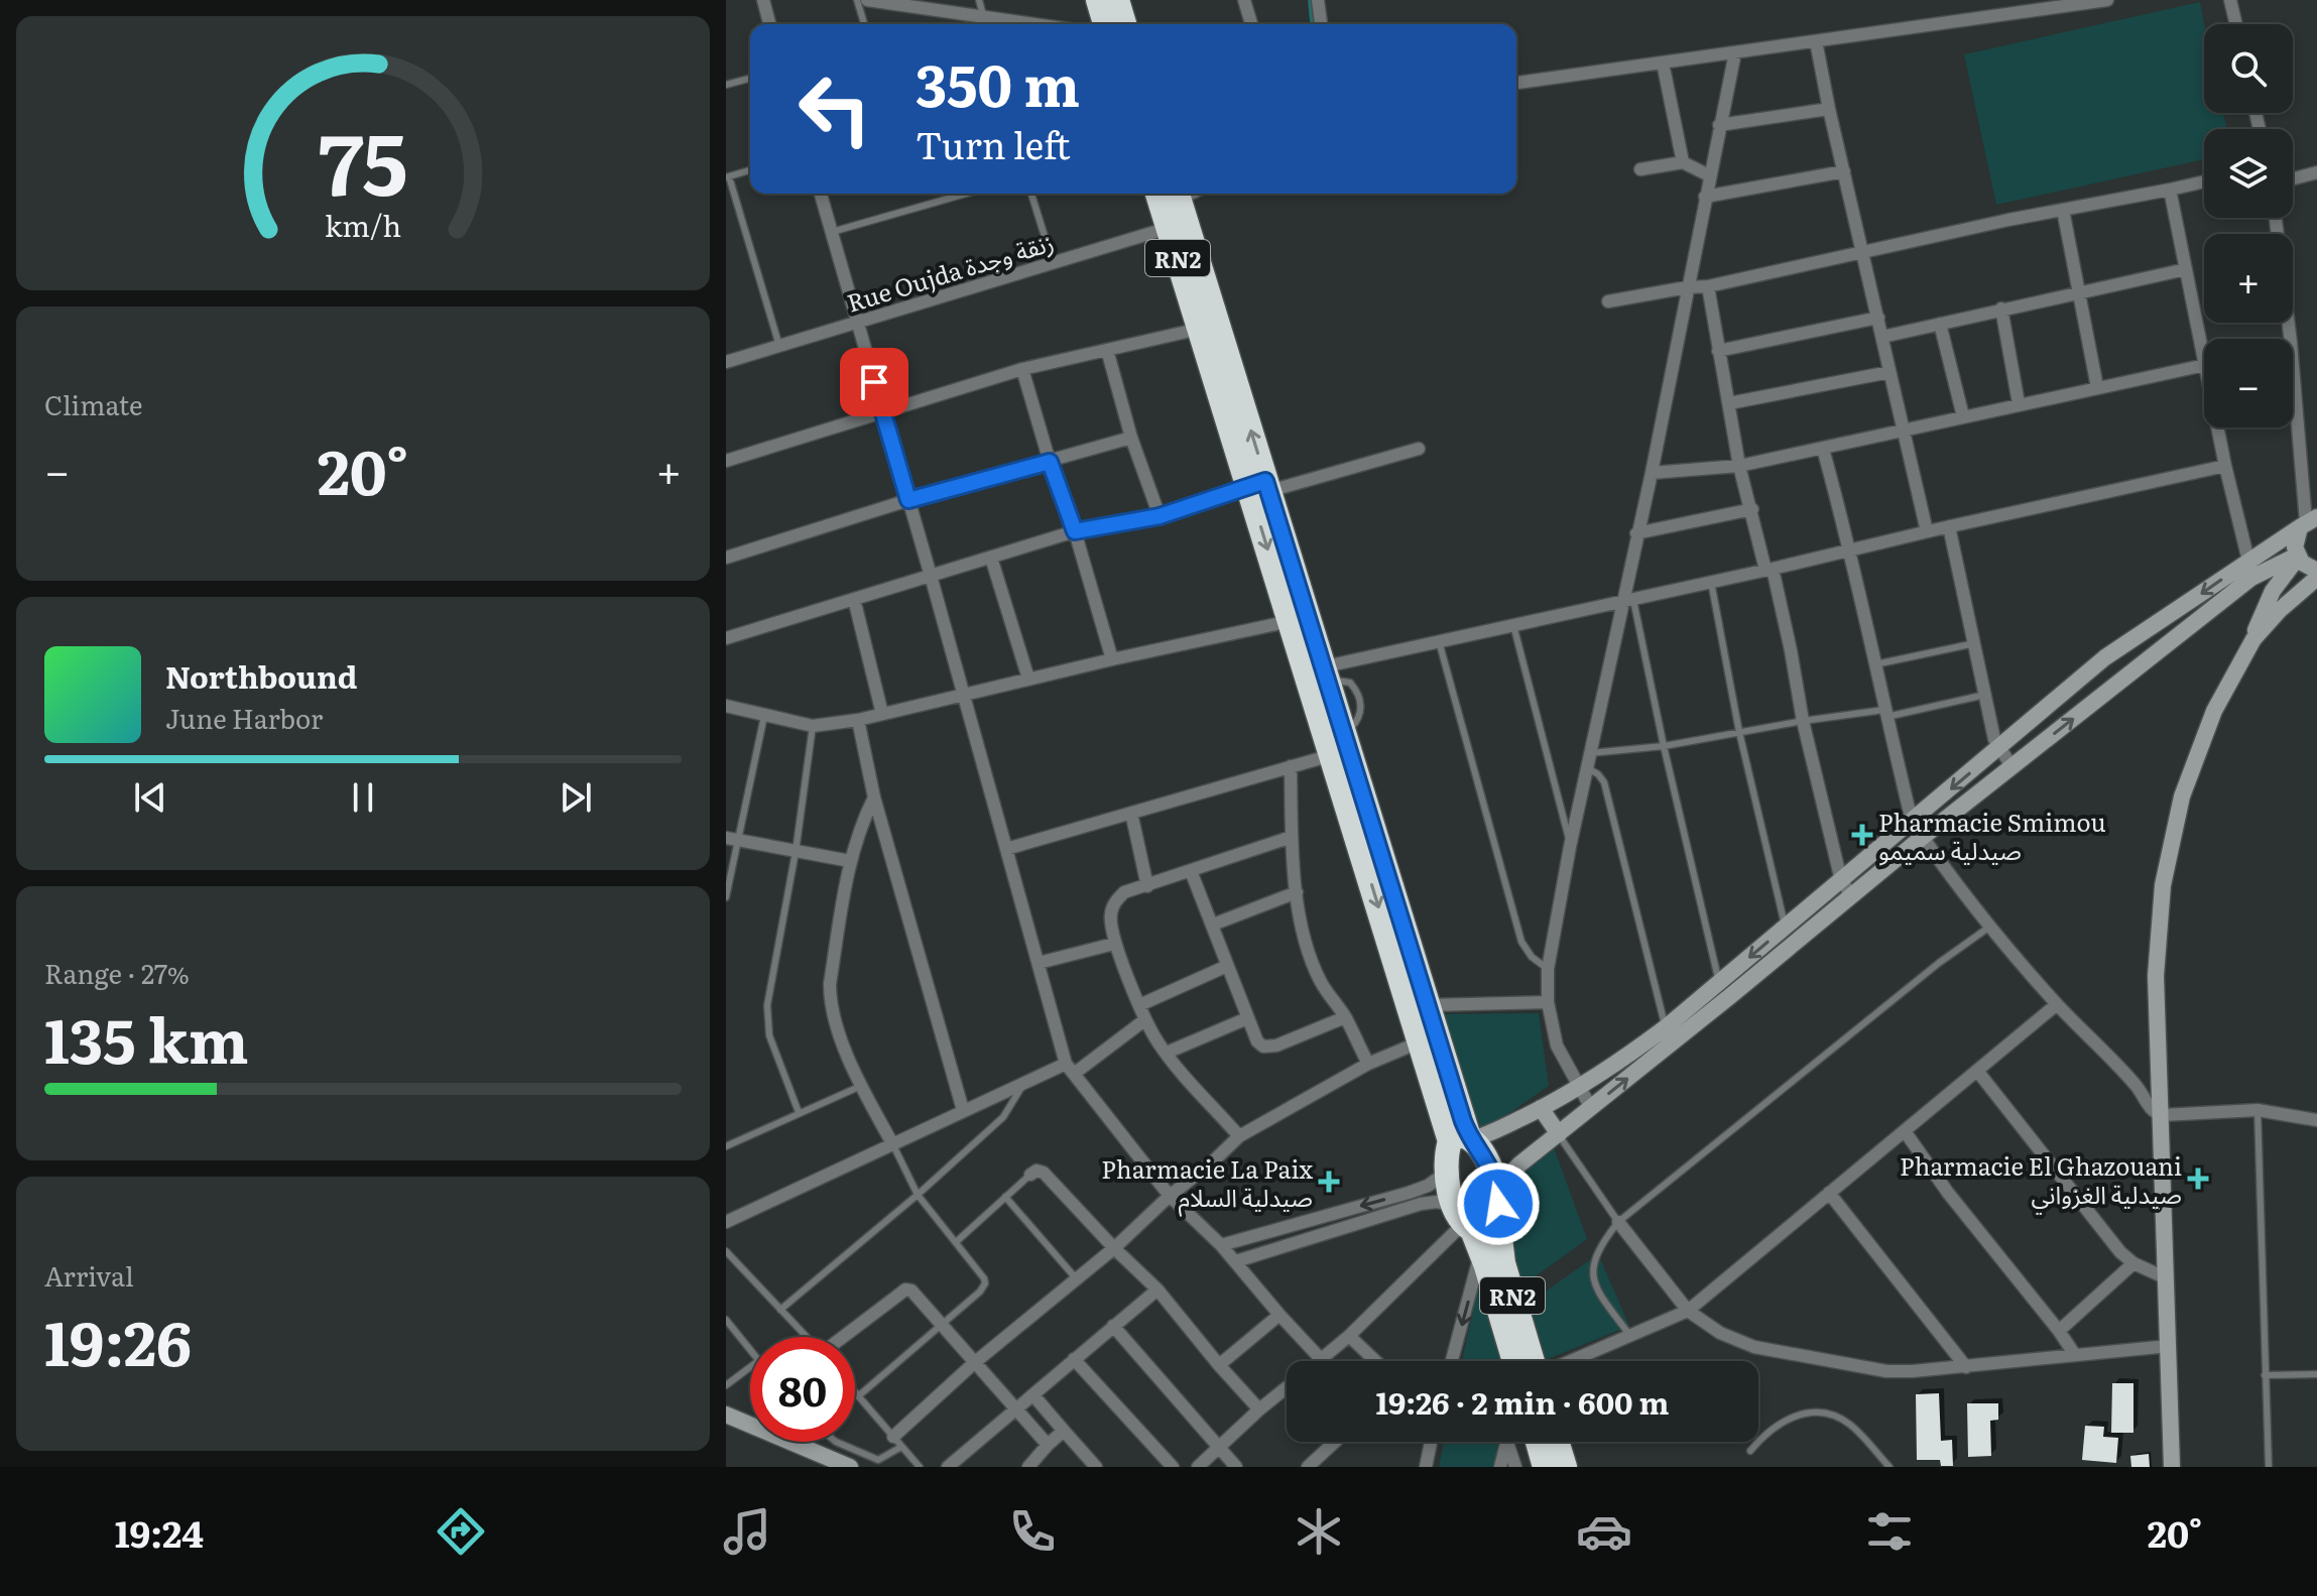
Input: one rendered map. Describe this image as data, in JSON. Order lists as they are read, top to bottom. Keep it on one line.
{"streets":{"highway":["RN2"],"street":["Rue Oujda زنقة وجدة"]},"crossings":[["RN2","Rue Oujda زنقة وجدة"]],"places":{"health":["Pharmacie Smimou صيدلية سميمو","Pharmacie El Ghazouani صيدلية الغزواني","Pharmacie La Paix صيدلية السلام"]},"page":{"map_buttons":["+","−"],"turn":["350 m","Turn left"],"tile":["Climate",["Range · 27%","135 km"],["Arrival","19:26"]],"heat":["−","20°","+"],"song":["Northbound","June Harbor"],"limit":"80","trip":"19:26 · 2 min · 600 m","tabs":["19:24","20°"],"gauge":["75","km/h"]}}
